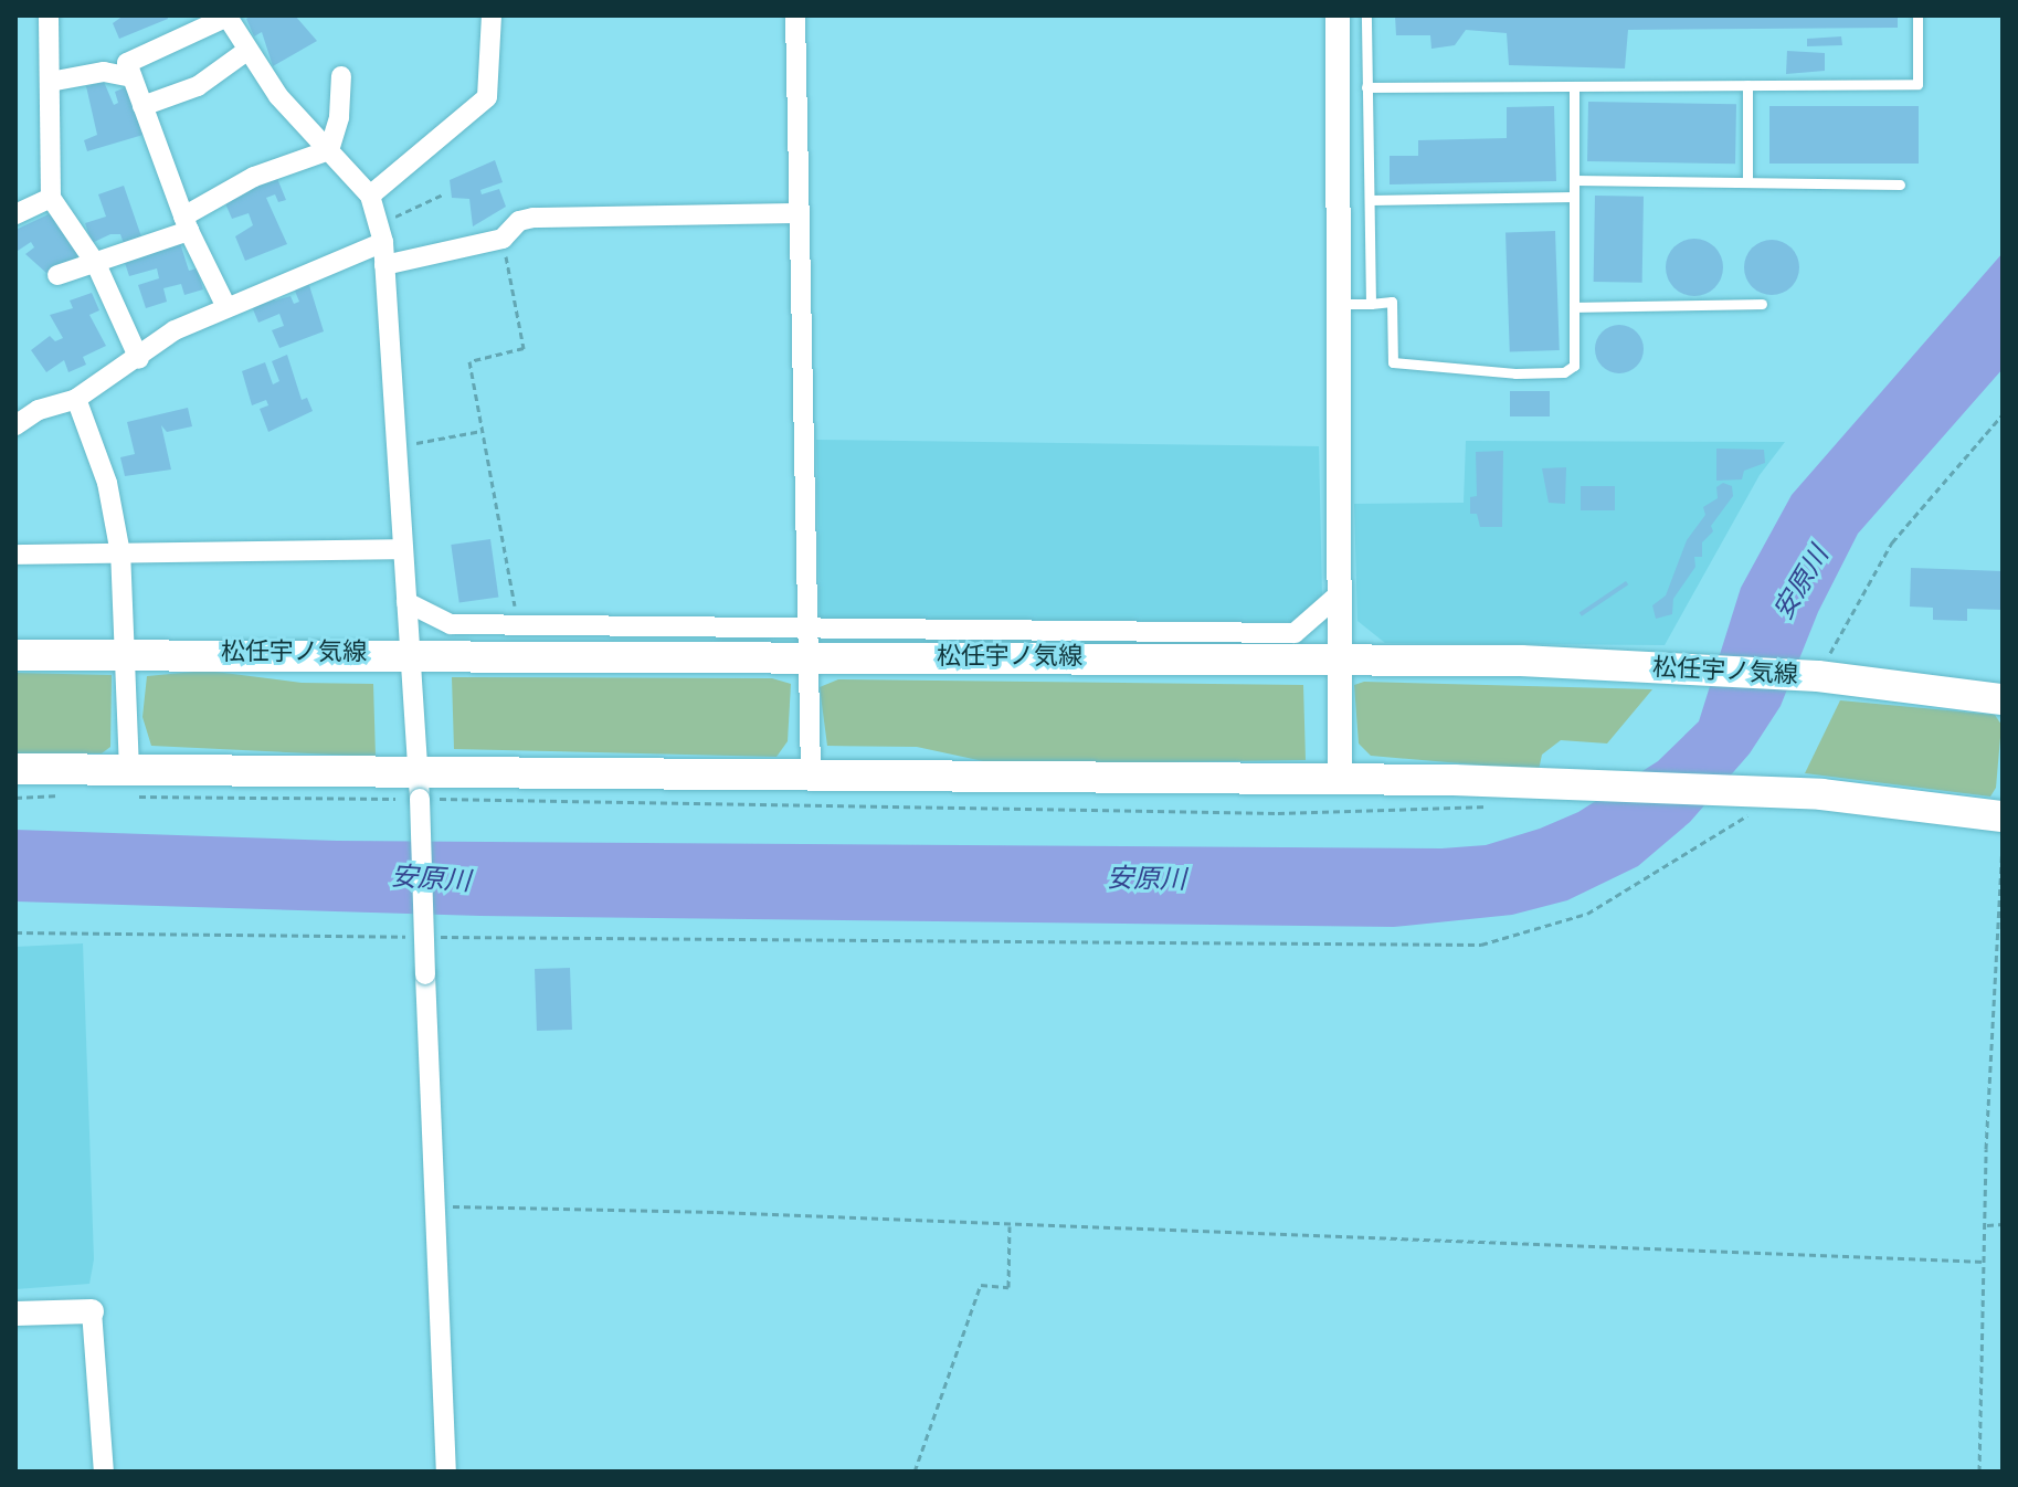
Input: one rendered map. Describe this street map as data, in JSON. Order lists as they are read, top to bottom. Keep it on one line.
{"streets":{"main road":["松任宇ノ気線"]},"water":["安原川"]}
